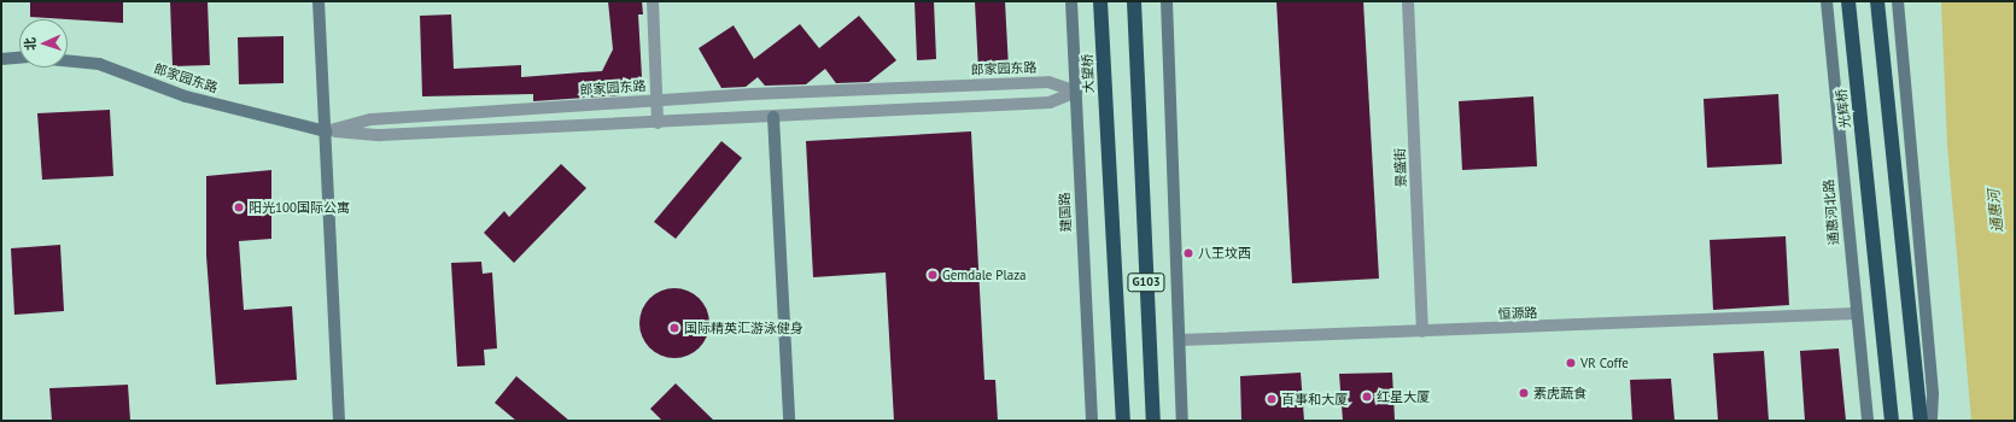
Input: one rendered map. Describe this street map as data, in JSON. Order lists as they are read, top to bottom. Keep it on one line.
{"streets":{"highway":["大望桥","光辉桥","G103"],"street":["郎家园东路","景盛街","建国路","通惠河北路","恒源路"]},"crossings":[["郎家园东路","建国路"],["景盛街","恒源路"],["通惠河北路","恒源路"]],"water":["通惠河"],"places":["阳光100国际公寓","八王坟西","Gemdale Plaza","国际精英汇游泳健身","VR Coffe","素虎蔬食","红星大厦","百事和大厦"],"north":"left"}
